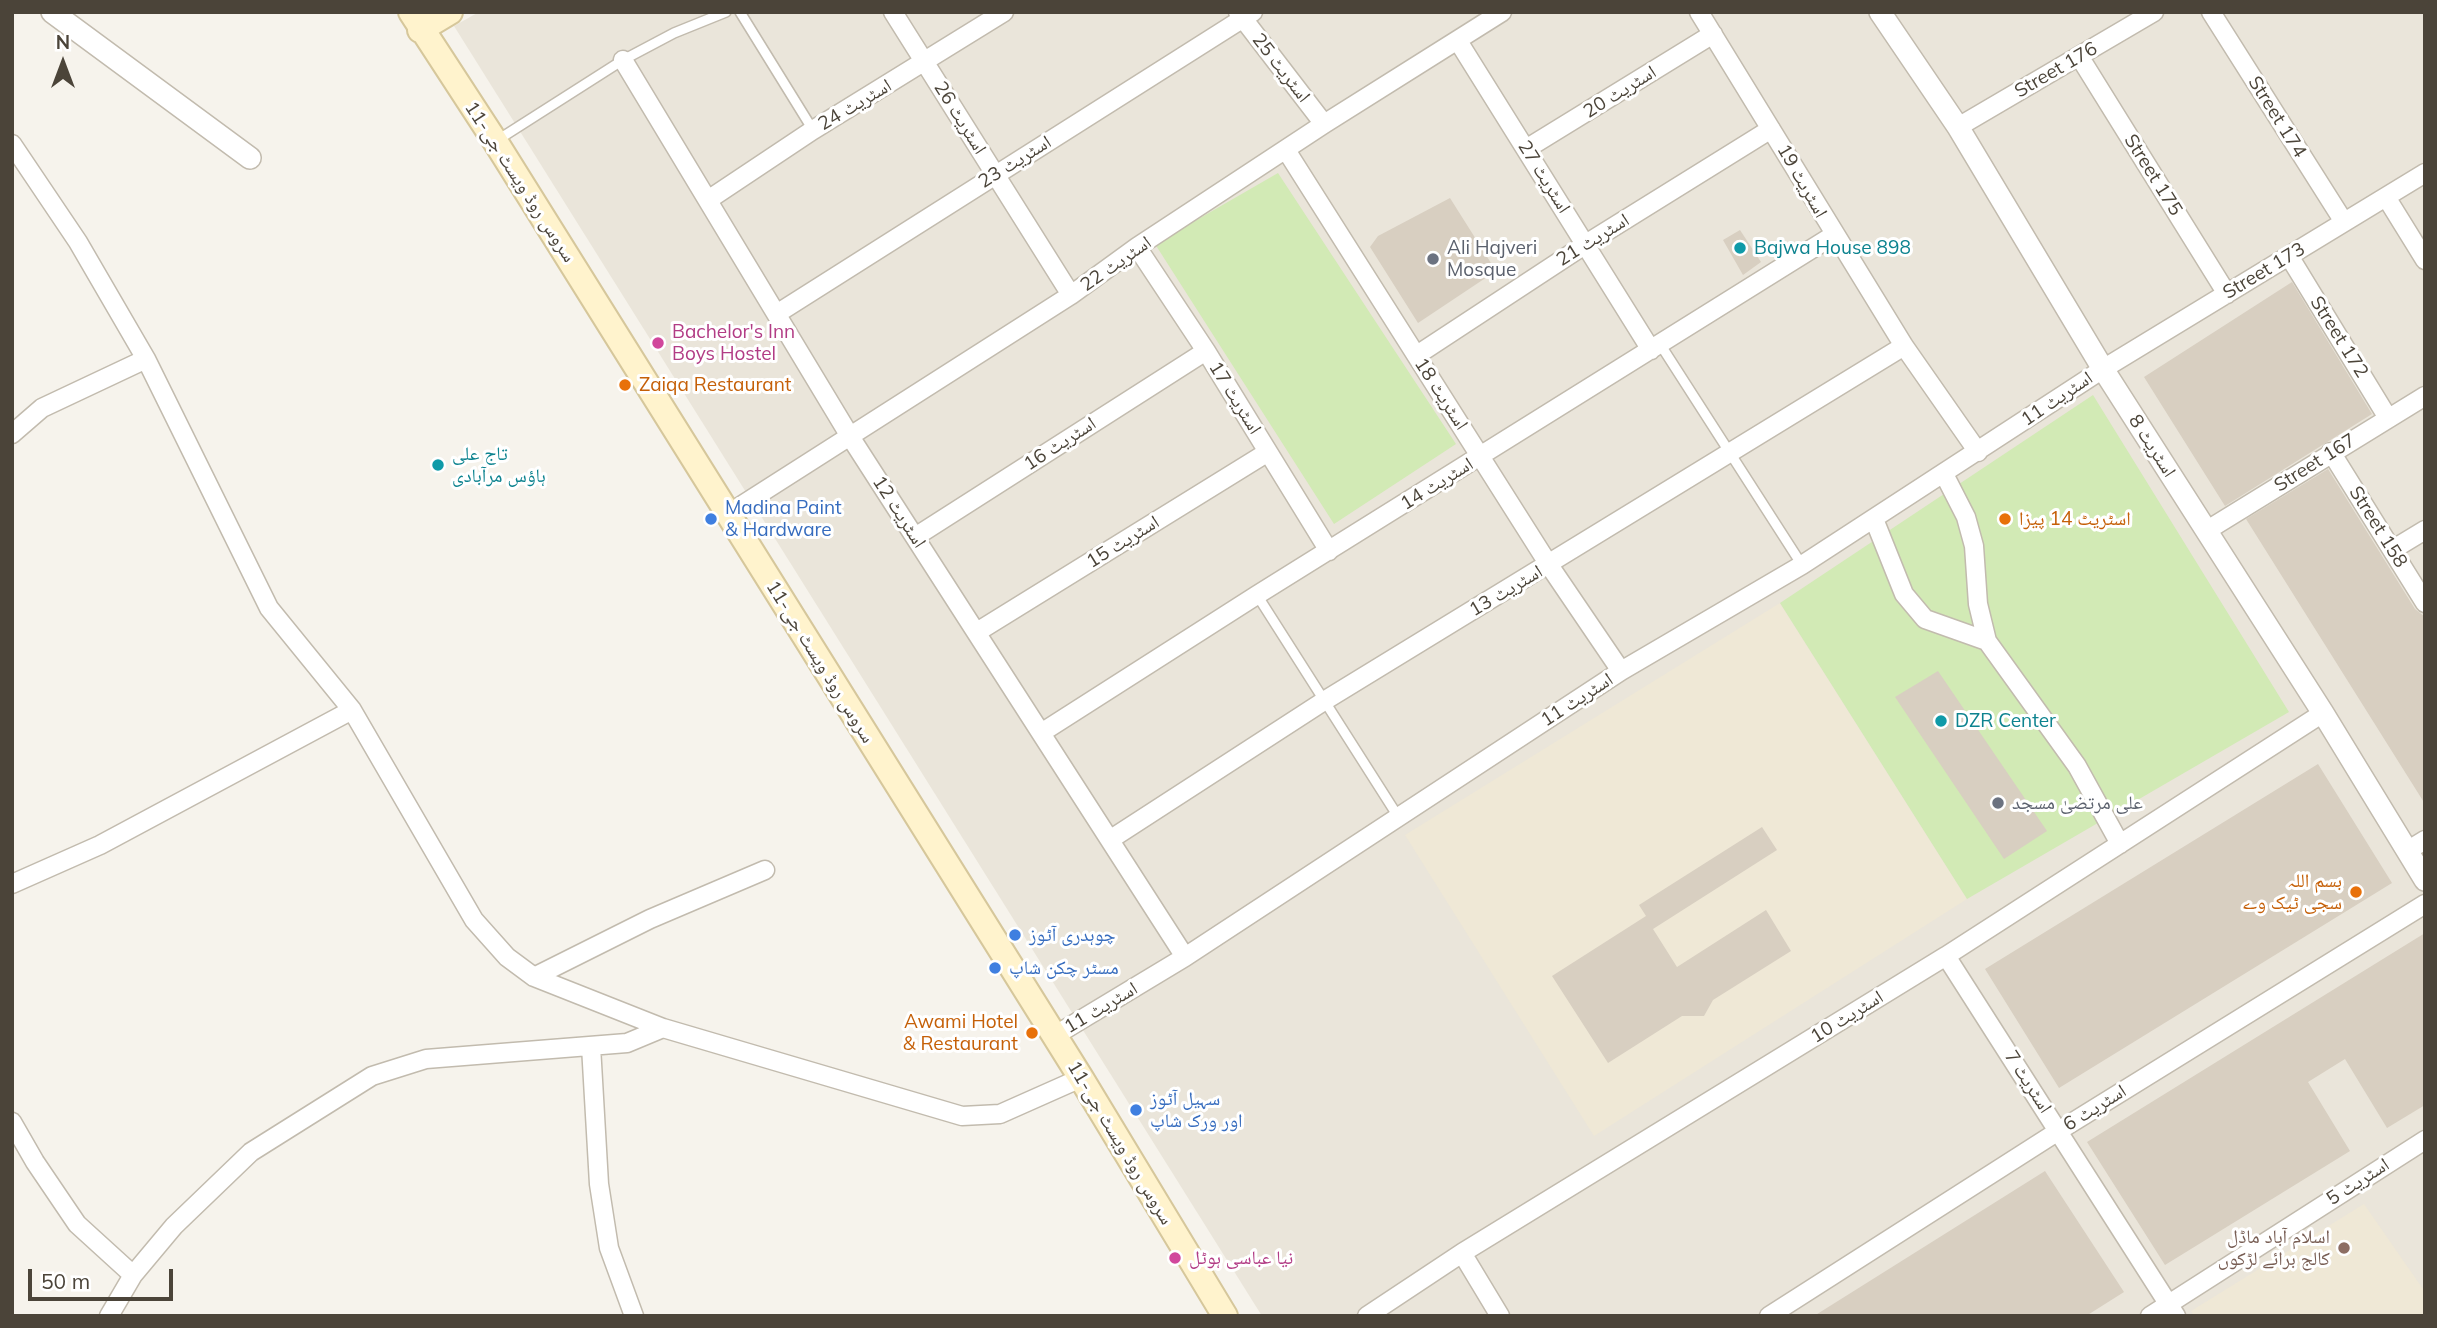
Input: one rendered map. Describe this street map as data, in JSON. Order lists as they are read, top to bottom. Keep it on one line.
{"streets":{"main road":["سروس روڈ ویسٹ جی-11"],"street":["اسٹریٹ 25","Street 176","اسٹریٹ 20","اسٹریٹ 24","Street 174","اسٹریٹ 26","اسٹریٹ 23","Street 175","اسٹریٹ 27","اسٹریٹ 19","اسٹریٹ 21","اسٹریٹ 22","Street 173","Street 172","اسٹریٹ 18","اسٹریٹ 17","اسٹریٹ 11","اسٹریٹ 16","اسٹریٹ 8","Street 167","اسٹریٹ 14","اسٹریٹ 12","Street 158","اسٹریٹ 15","اسٹریٹ 13","اسٹریٹ 10","اسٹریٹ 7","اسٹریٹ 6","اسٹریٹ 5"]},"crossings":[["اسٹریٹ 25","اسٹریٹ 23"],["اسٹریٹ 25","اسٹریٹ 22"],["Street 176","Street 175"],["Street 176","اسٹریٹ 8"],["اسٹریٹ 20","اسٹریٹ 27"],["اسٹریٹ 20","اسٹریٹ 19"],["اسٹریٹ 24","اسٹریٹ 26"],["اسٹریٹ 24","اسٹریٹ 12"],["Street 174","Street 173"],["اسٹریٹ 26","اسٹریٹ 23"],["اسٹریٹ 26","اسٹریٹ 22"],["اسٹریٹ 23","اسٹریٹ 12"],["Street 175","Street 173"],["اسٹریٹ 27","اسٹریٹ 21"],["اسٹریٹ 27","اسٹریٹ 22"],["اسٹریٹ 27","اسٹریٹ 14"],["اسٹریٹ 19","اسٹریٹ 21"],["اسٹریٹ 19","اسٹریٹ 11"],["اسٹریٹ 19","اسٹریٹ 14"],["اسٹریٹ 19","اسٹریٹ 13"],["سروس روڈ ویسٹ جی-11","اسٹریٹ 22"],["سروس روڈ ویسٹ جی-11","اسٹریٹ 11"],["اسٹریٹ 21","اسٹریٹ 18"],["اسٹریٹ 22","اسٹریٹ 18"],["اسٹریٹ 22","اسٹریٹ 17"],["اسٹریٹ 22","اسٹریٹ 12"],["Street 173","Street 172"],["Street 173","اسٹریٹ 11"],["Street 173","اسٹریٹ 8"],["Street 172","Street 167"],["اسٹریٹ 18","اسٹریٹ 11"],["اسٹریٹ 18","اسٹریٹ 14"],["اسٹریٹ 18","اسٹریٹ 13"],["اسٹریٹ 17","اسٹریٹ 16"],["اسٹریٹ 17","اسٹریٹ 14"],["اسٹریٹ 17","اسٹریٹ 15"],["اسٹریٹ 11","اسٹریٹ 8"],["اسٹریٹ 11","اسٹریٹ 12"],["اسٹریٹ 16","اسٹریٹ 12"],["اسٹریٹ 8","Street 167"],["اسٹریٹ 8","اسٹریٹ 10"],["Street 167","Street 158"],["اسٹریٹ 14","اسٹریٹ 12"],["اسٹریٹ 12","اسٹریٹ 15"],["اسٹریٹ 12","اسٹریٹ 13"],["اسٹریٹ 10","اسٹریٹ 7"],["اسٹریٹ 7","اسٹریٹ 6"],["اسٹریٹ 7","اسٹریٹ 5"]],"places":["Bajwa House 898","Ali Hajveri Mosque","Bachelor's Inn Boys Hostel","Zaiqa Restaurant","تاج علی ہاؤس مرآبادی","Madina Paint & Hardware","اسٹریٹ 14 پیزا","DZR Center","علی مرتضیٰ مسجد","بسم اللہ سجی ٹیک وے","چوہدری آٹوز","مسٹر چکن شاپ","Awami Hotel & Restaurant","سہیل آٹوز اور ورک شاپ","اسلام آباد ماڈل کالج برائے لڑکوں","نیا عباسی ہوٹل"],"scale_bar":"50 m","north":"top"}
